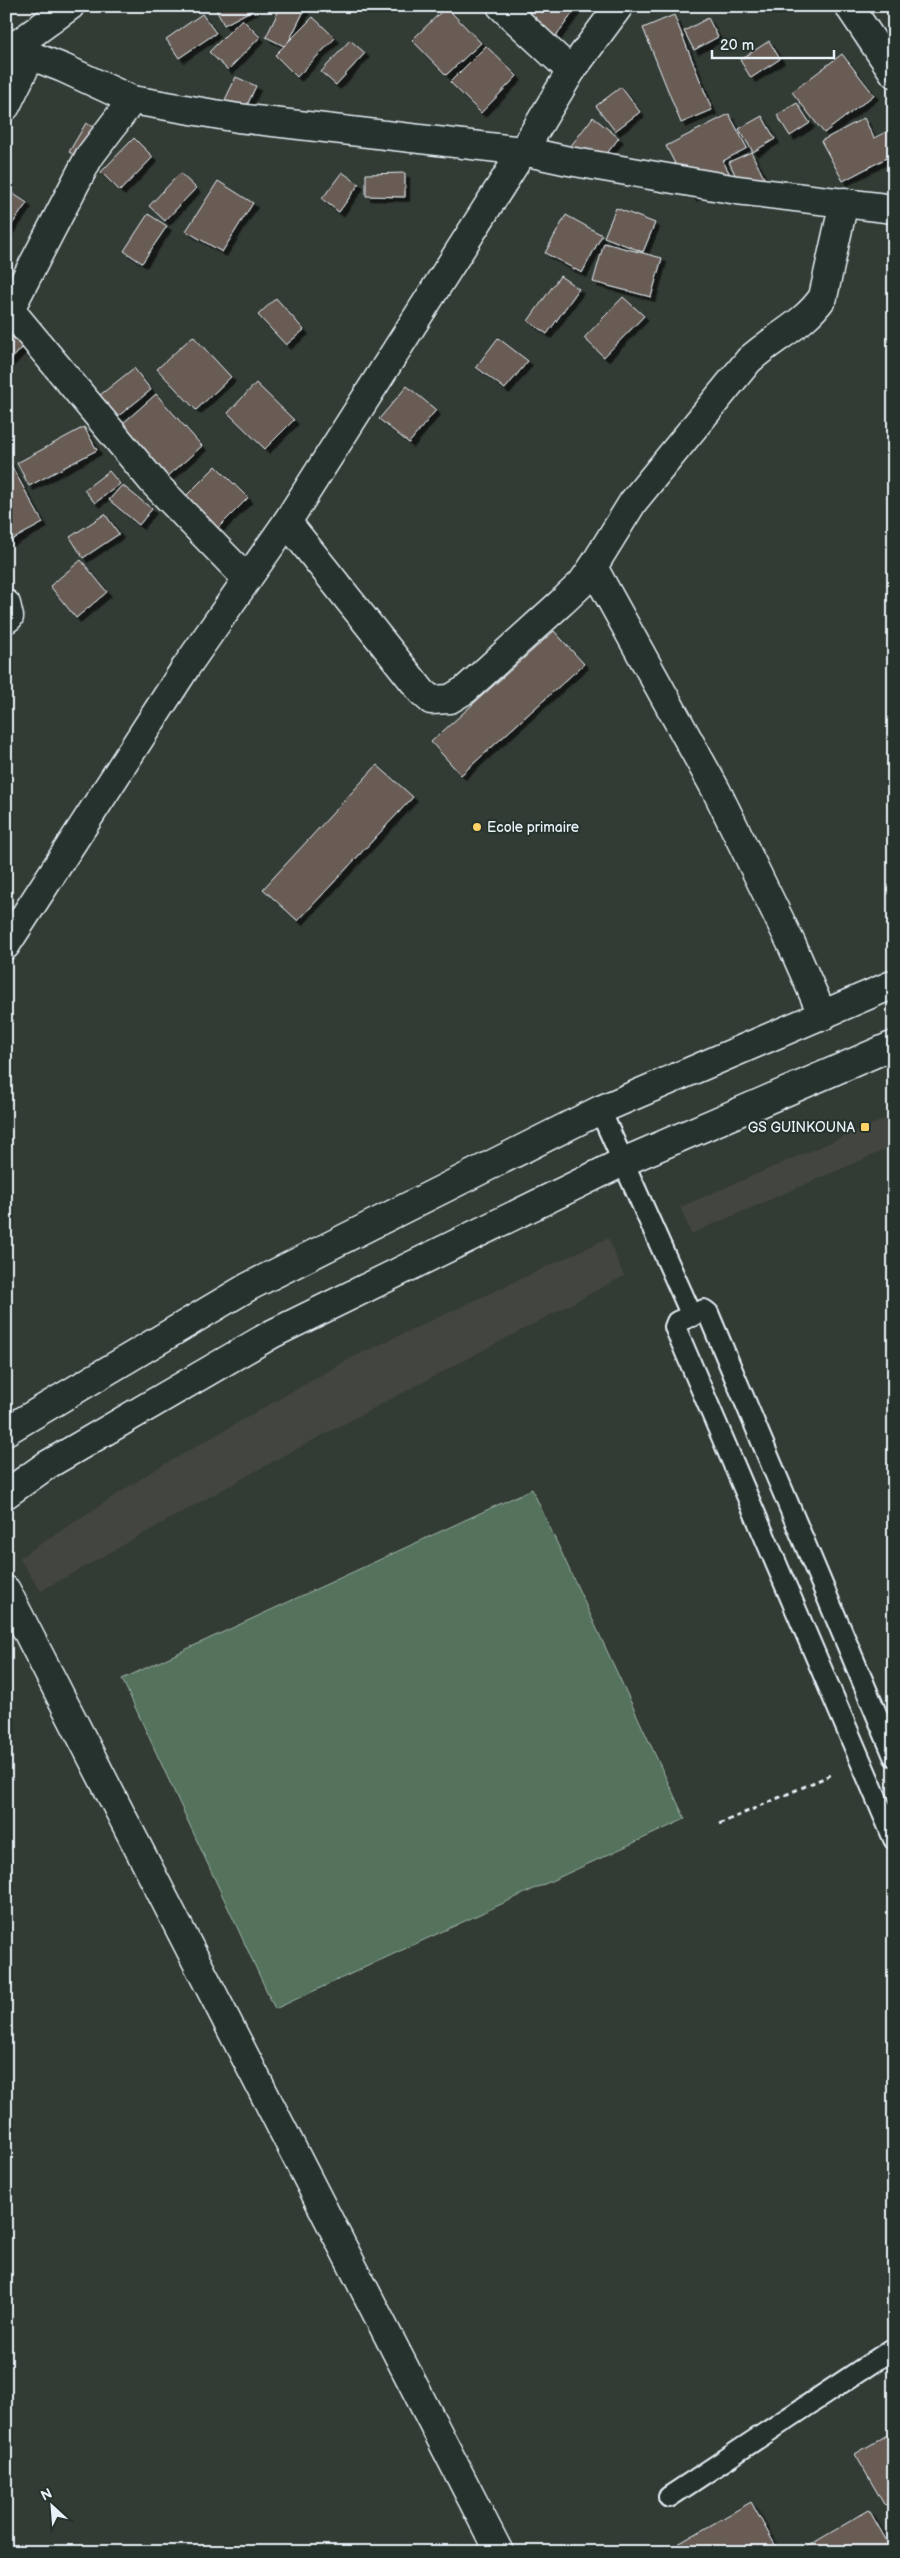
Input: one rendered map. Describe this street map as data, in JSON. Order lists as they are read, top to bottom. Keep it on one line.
{"places":{"other":["Ecole primaire"],"transit":["GS GUINKOUNA"]},"scale_bar":"20 m","north":"top left"}
